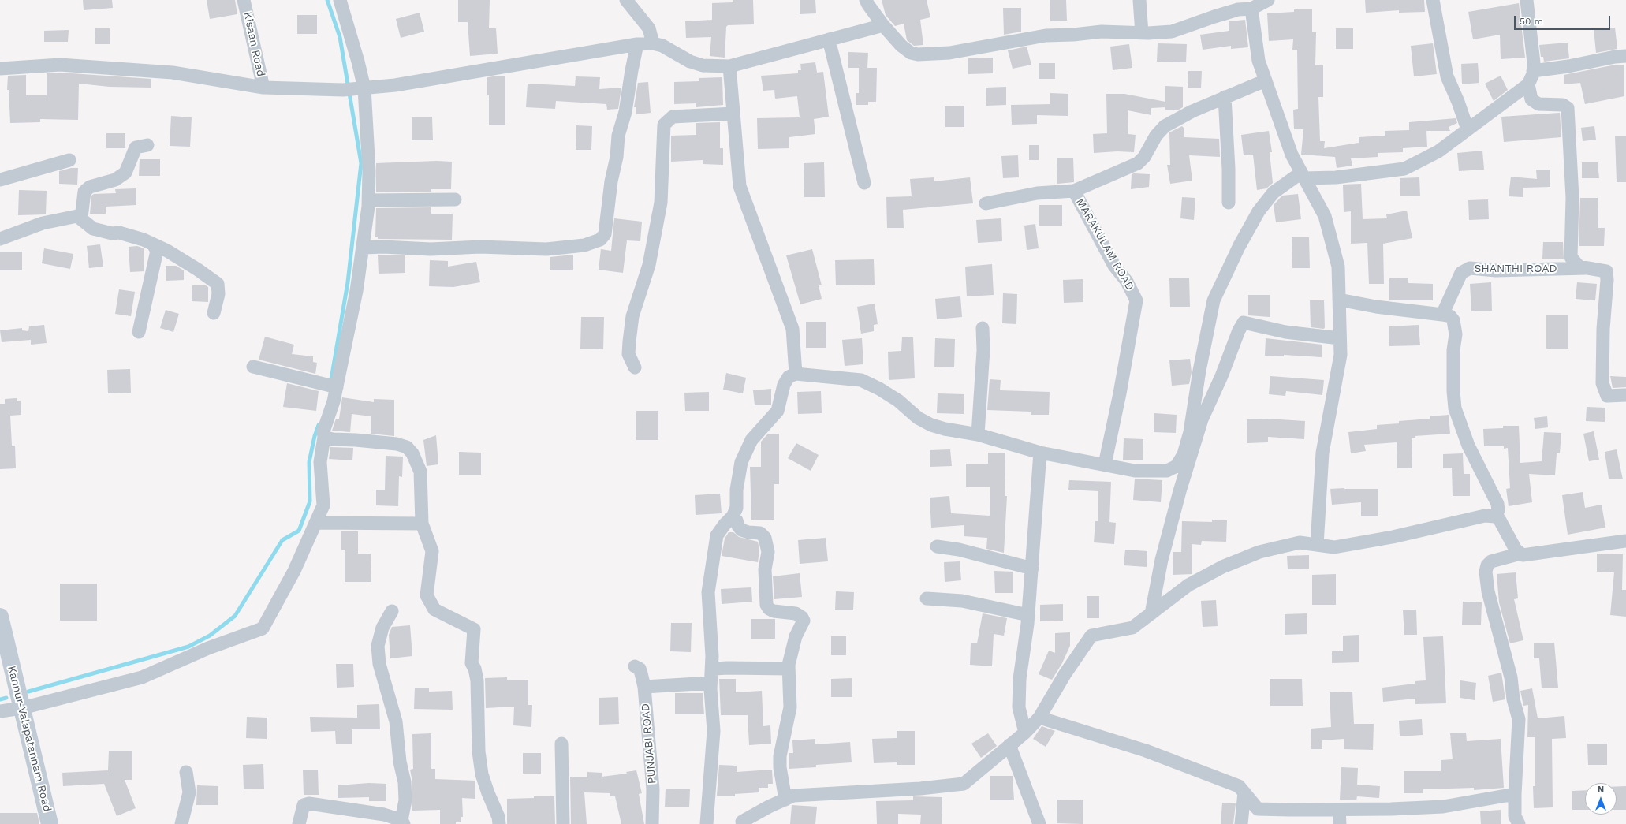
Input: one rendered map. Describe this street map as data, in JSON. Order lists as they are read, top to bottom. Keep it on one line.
{"streets":{"main road":["Kannur-Valapatannam Road"],"street":["Kisaan Road","MARAKULAM ROAD","SHANTHI ROAD","PUNJABI ROAD"]},"scale_bar":"50 m","north":"top"}
